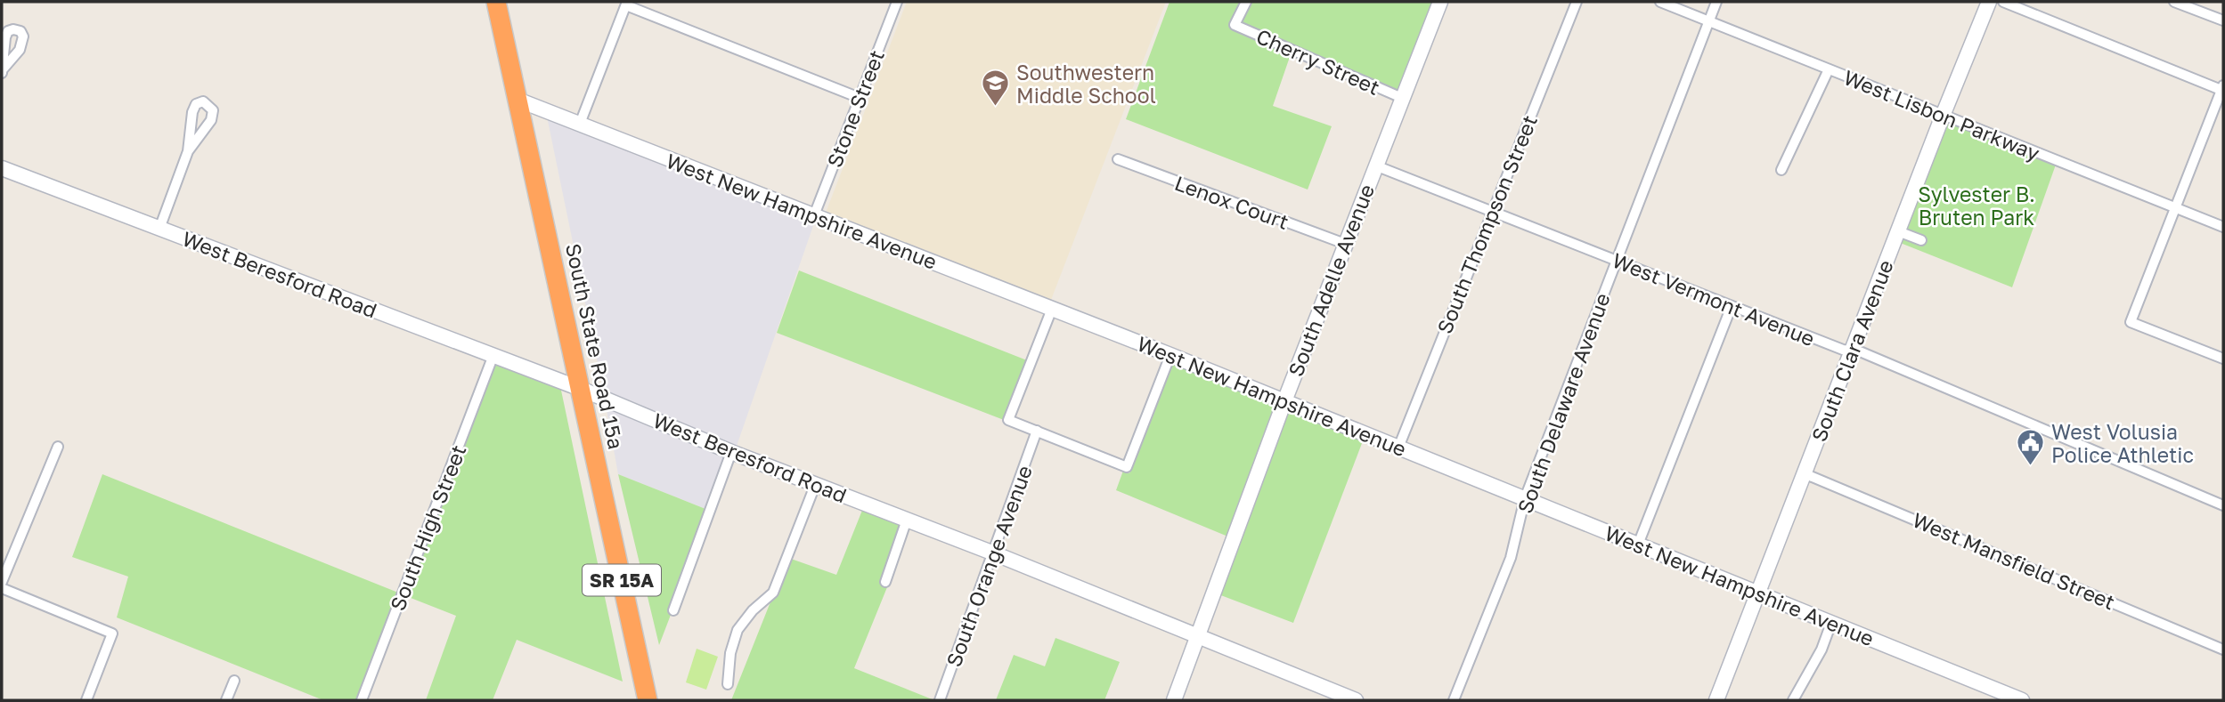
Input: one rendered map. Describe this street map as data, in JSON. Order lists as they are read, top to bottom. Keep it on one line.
{"streets":{"highway":["South State Road 15a","SR 15A"],"street":["Cherry Street","Stone Street","West Lisbon Parkway","Lenox Court","West New Hampshire Avenue","South Thompson Street","West Beresford Road","South Adelle Avenue","West Vermont Avenue","South Clara Avenue","South Delaware Avenue","South High Street","West Mansfield Street","South Orange Avenue"]},"crossings":[["Cherry Street","South Adelle Avenue"],["Stone Street","West New Hampshire Avenue"],["West Lisbon Parkway","South Clara Avenue"],["West Lisbon Parkway","South Delaware Avenue"],["Lenox Court","South Adelle Avenue"],["West New Hampshire Avenue","South Thompson Street"],["West New Hampshire Avenue","South Adelle Avenue"],["West New Hampshire Avenue","South State Road 15a"],["West New Hampshire Avenue","South Clara Avenue"],["West New Hampshire Avenue","South Delaware Avenue"],["South Thompson Street","West Vermont Avenue"],["West Beresford Road","South Adelle Avenue"],["West Beresford Road","South State Road 15a"],["West Beresford Road","South High Street"],["West Beresford Road","South Orange Avenue"],["South Adelle Avenue","West Vermont Avenue"],["West Vermont Avenue","South Clara Avenue"],["West Vermont Avenue","South Delaware Avenue"],["South Clara Avenue","West Mansfield Street"]],"parks":["Sylvester B. Bruten Park"],"places":{"school or university":["Southwestern Middle School"],"public building":["West Volusia Police Athletic"]}}
